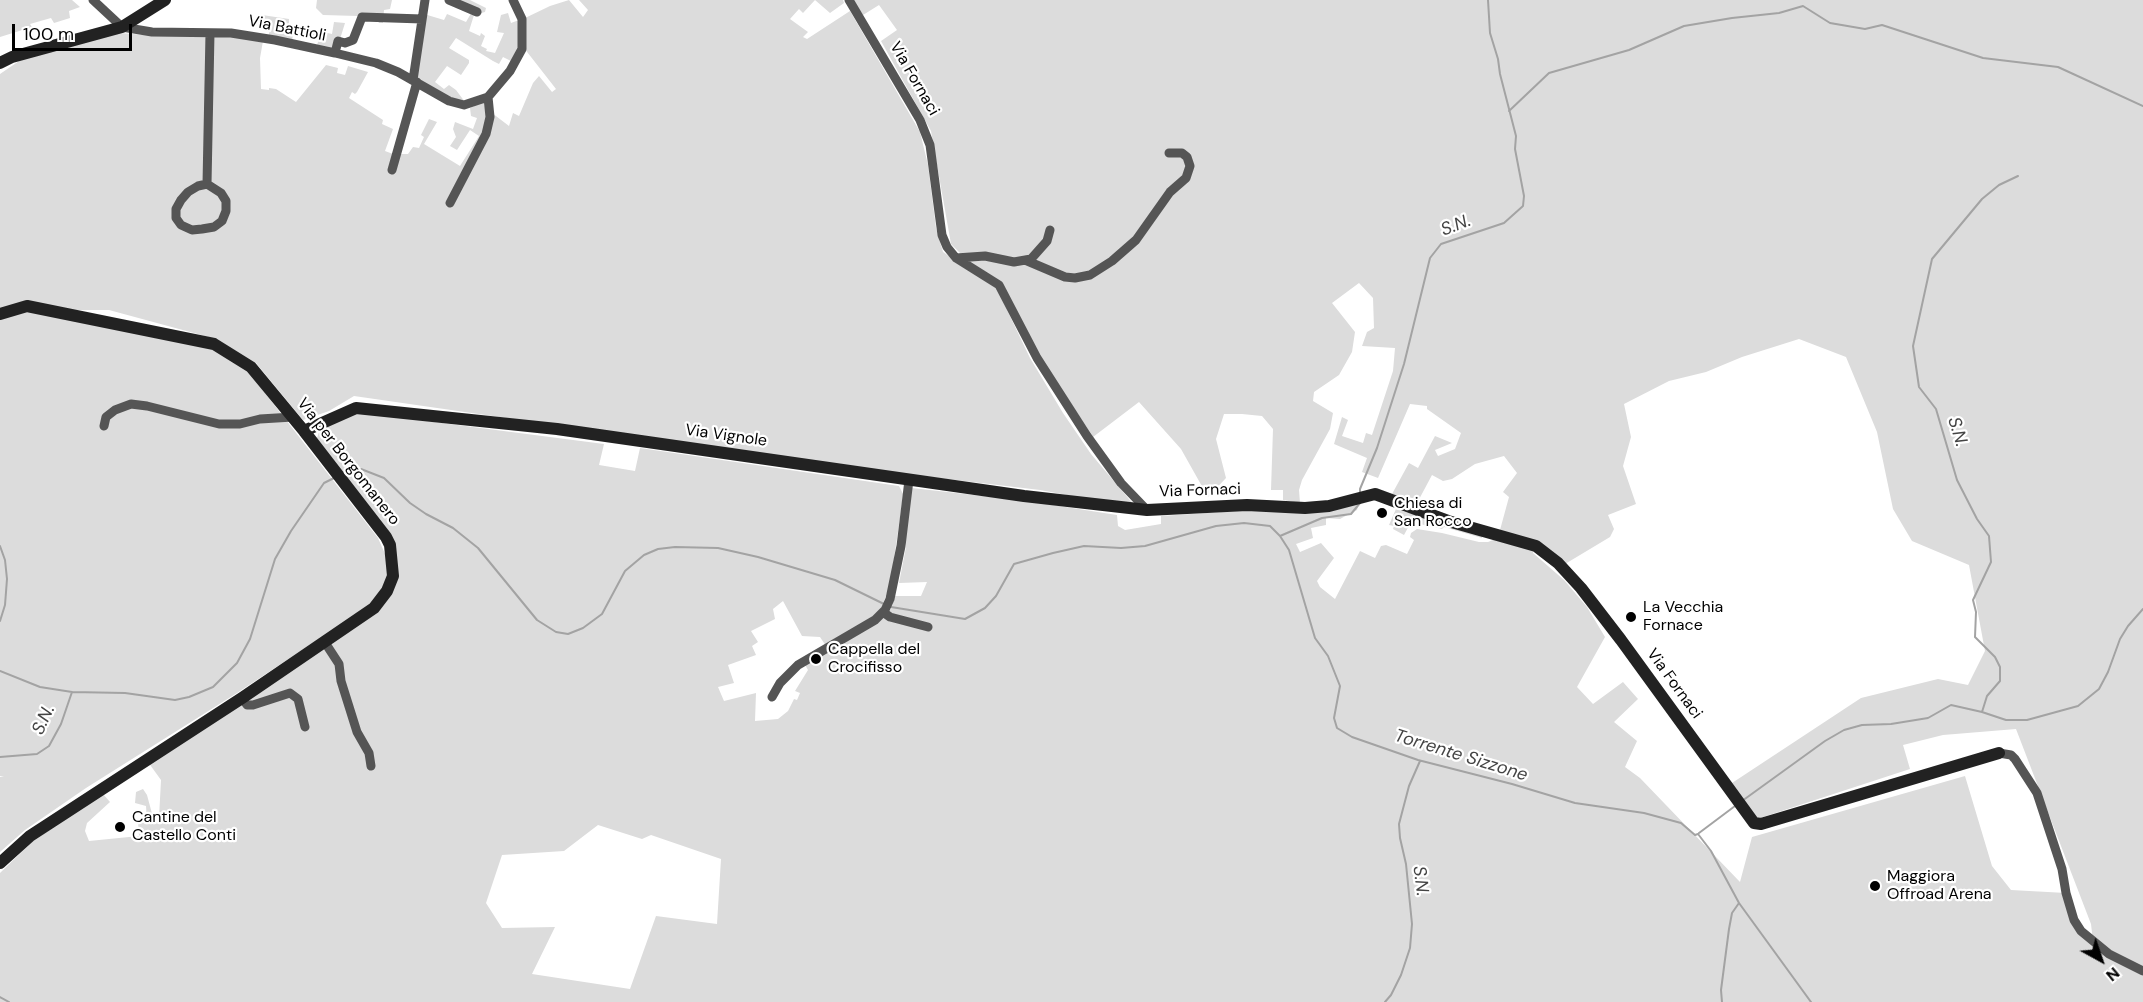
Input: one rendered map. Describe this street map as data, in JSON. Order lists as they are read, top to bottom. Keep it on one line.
{"streets":{"street":["Via Battioli","Via Fornaci","Via Vignole","Via per Borgomanero"]},"crossings":[["Via Fornaci","Via Vignole"],["Via Vignole","Via per Borgomanero"]],"water":["S.N.","Torrente Sizzone"],"places":["Chiesa di San Rocco","La Vecchia Fornace","Cappella del Crocifisso","Cantine del Castello Conti","Maggiora Offroad Arena"],"scale_bar":"100 m","north":"bottom right"}
